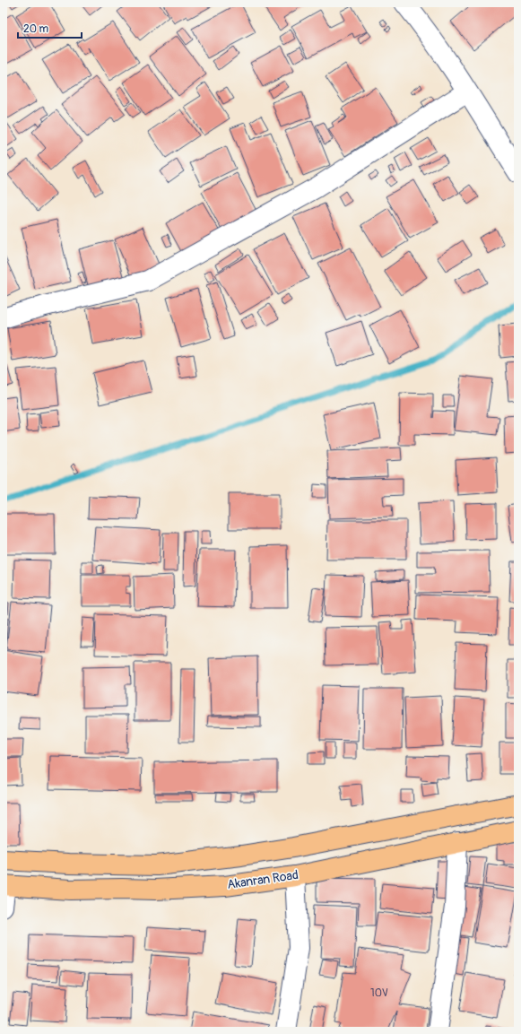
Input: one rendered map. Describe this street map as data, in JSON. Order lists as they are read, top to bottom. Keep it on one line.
{"streets":{"main road":["Akanran Road"]},"house_numbers":["10V"],"scale_bar":"20 m"}
